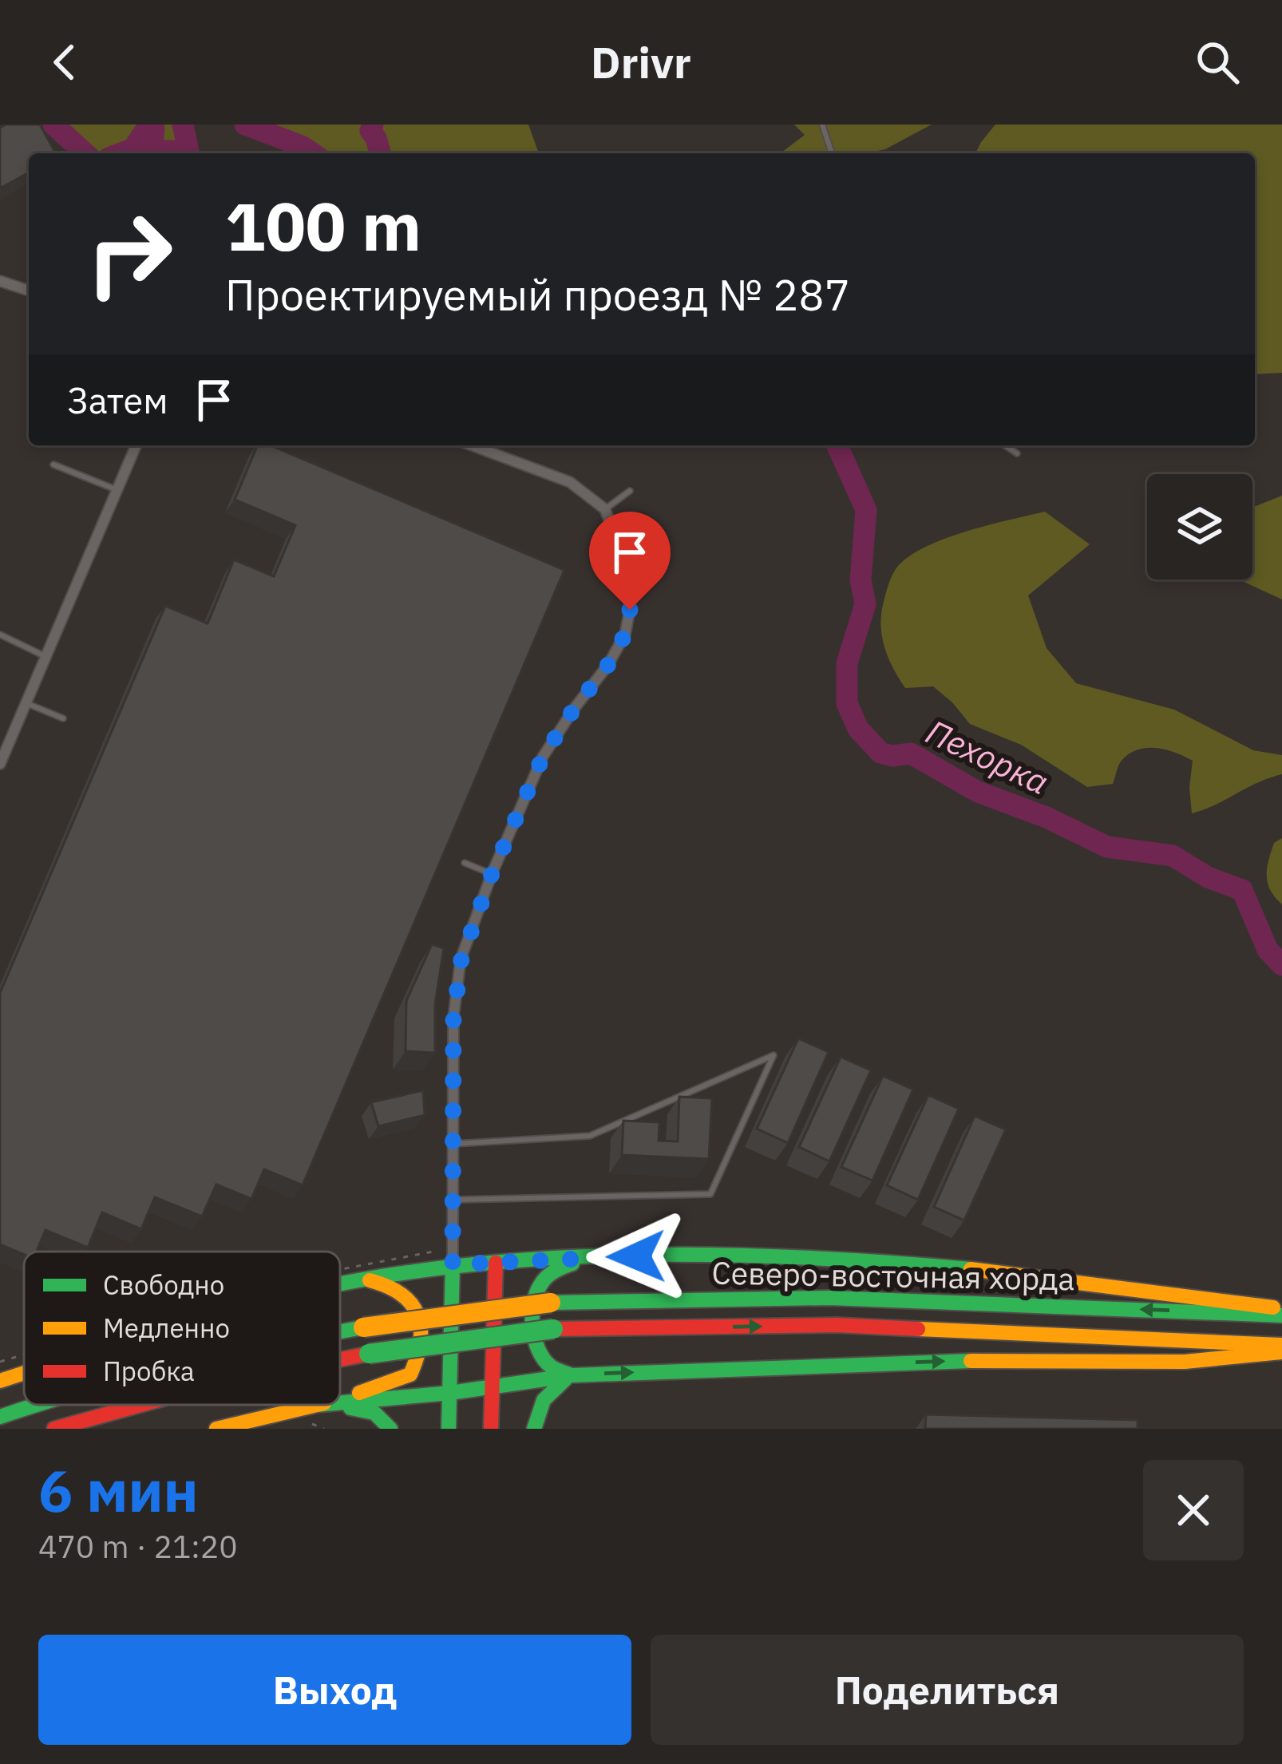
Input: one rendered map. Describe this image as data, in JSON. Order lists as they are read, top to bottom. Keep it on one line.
{"streets":{"main road":["Северо-восточная хорда"]},"water":["Пехорка"],"legend":["Свободно","Медленно","Пробка"],"page":{"header":"Drivr","turn":["100 m","Проектируемый проезд № 287"],"then":"Затем","heading":["6 мин","470 m · 21:20"],"buttons":["Выход","Поделиться"]}}
